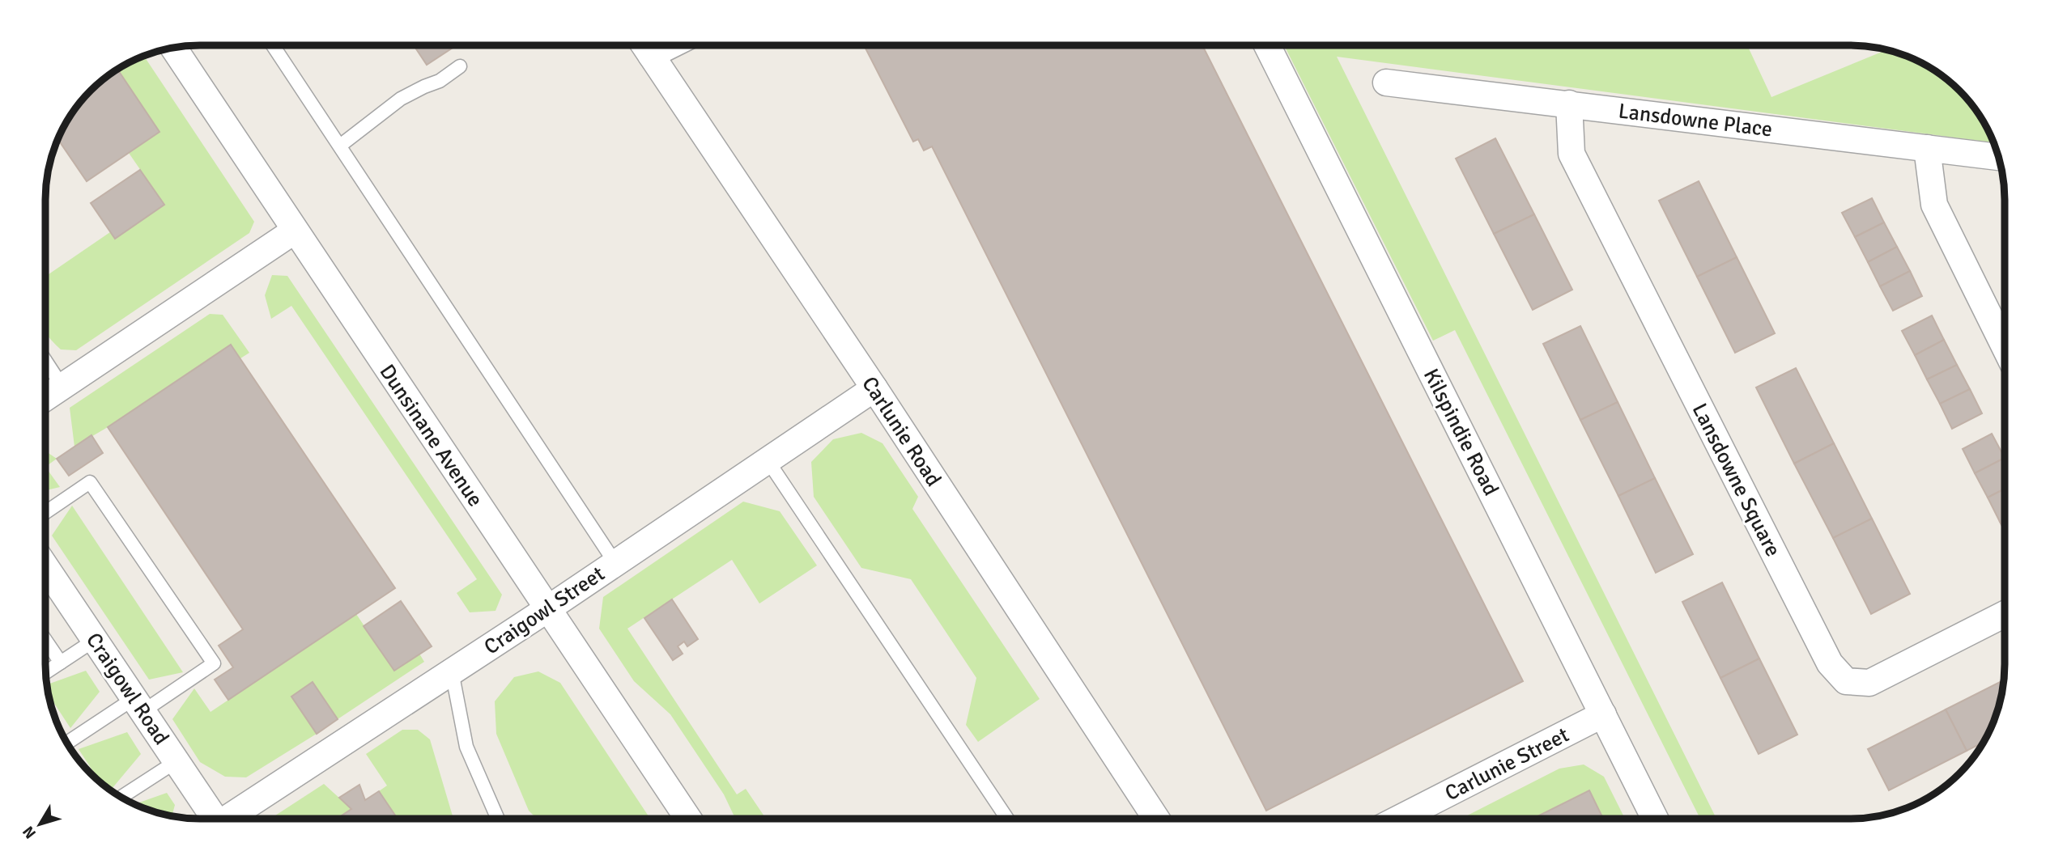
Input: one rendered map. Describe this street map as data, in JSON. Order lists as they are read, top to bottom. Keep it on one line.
{"streets":{"street":["Lansdowne Place","Carlunie Road","Kilspindie Road","Dunsinane Avenue","Lansdowne Square","Craigowl Street","Craigowl Road","Carlunie Street"]},"crossings":[["Lansdowne Place","Lansdowne Square"],["Carlunie Road","Craigowl Street"],["Kilspindie Road","Carlunie Street"],["Dunsinane Avenue","Craigowl Street"]],"north":"bottom left"}
